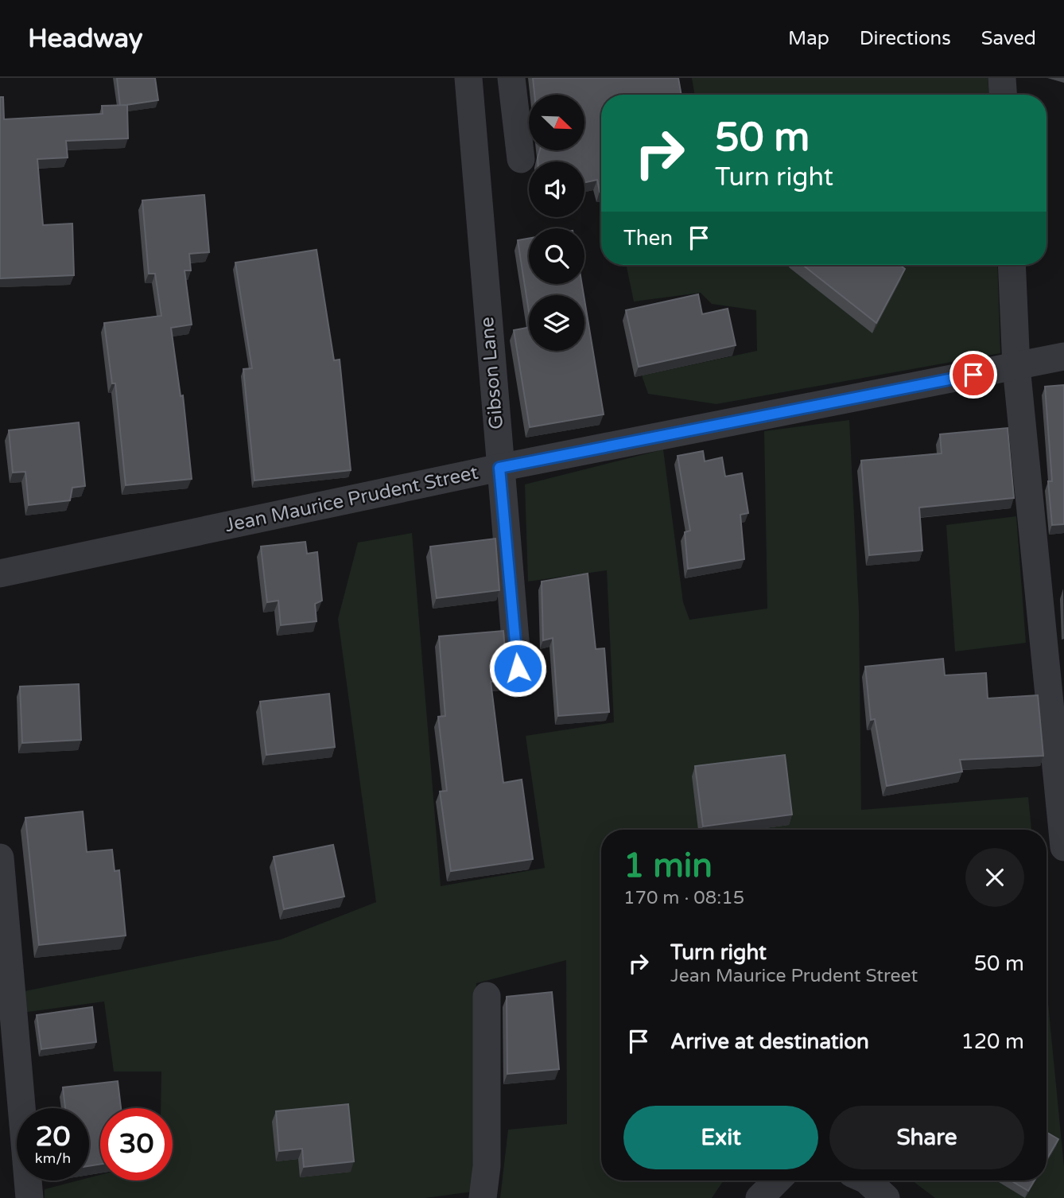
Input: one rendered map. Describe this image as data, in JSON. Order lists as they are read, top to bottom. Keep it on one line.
{"streets":{"street":["Gibson Lane","Jean Maurice Prudent Street"]},"crossings":[["Gibson Lane","Jean Maurice Prudent Street"]],"north":"bottom right","page":{"header":"Headway","nav":["Map","Directions","Saved"],"turn":["50 m","Turn right"],"then":"Then","heading":["1 min","170 m · 08:15"],"list":[{"name":"Turn right","note":"Jean Maurice Prudent Street","value":"50 m"},{"name":"Arrive at destination","value":"120 m"}],"buttons":["Exit","Share"],"speed":"20 km/h","limit":"30"}}
